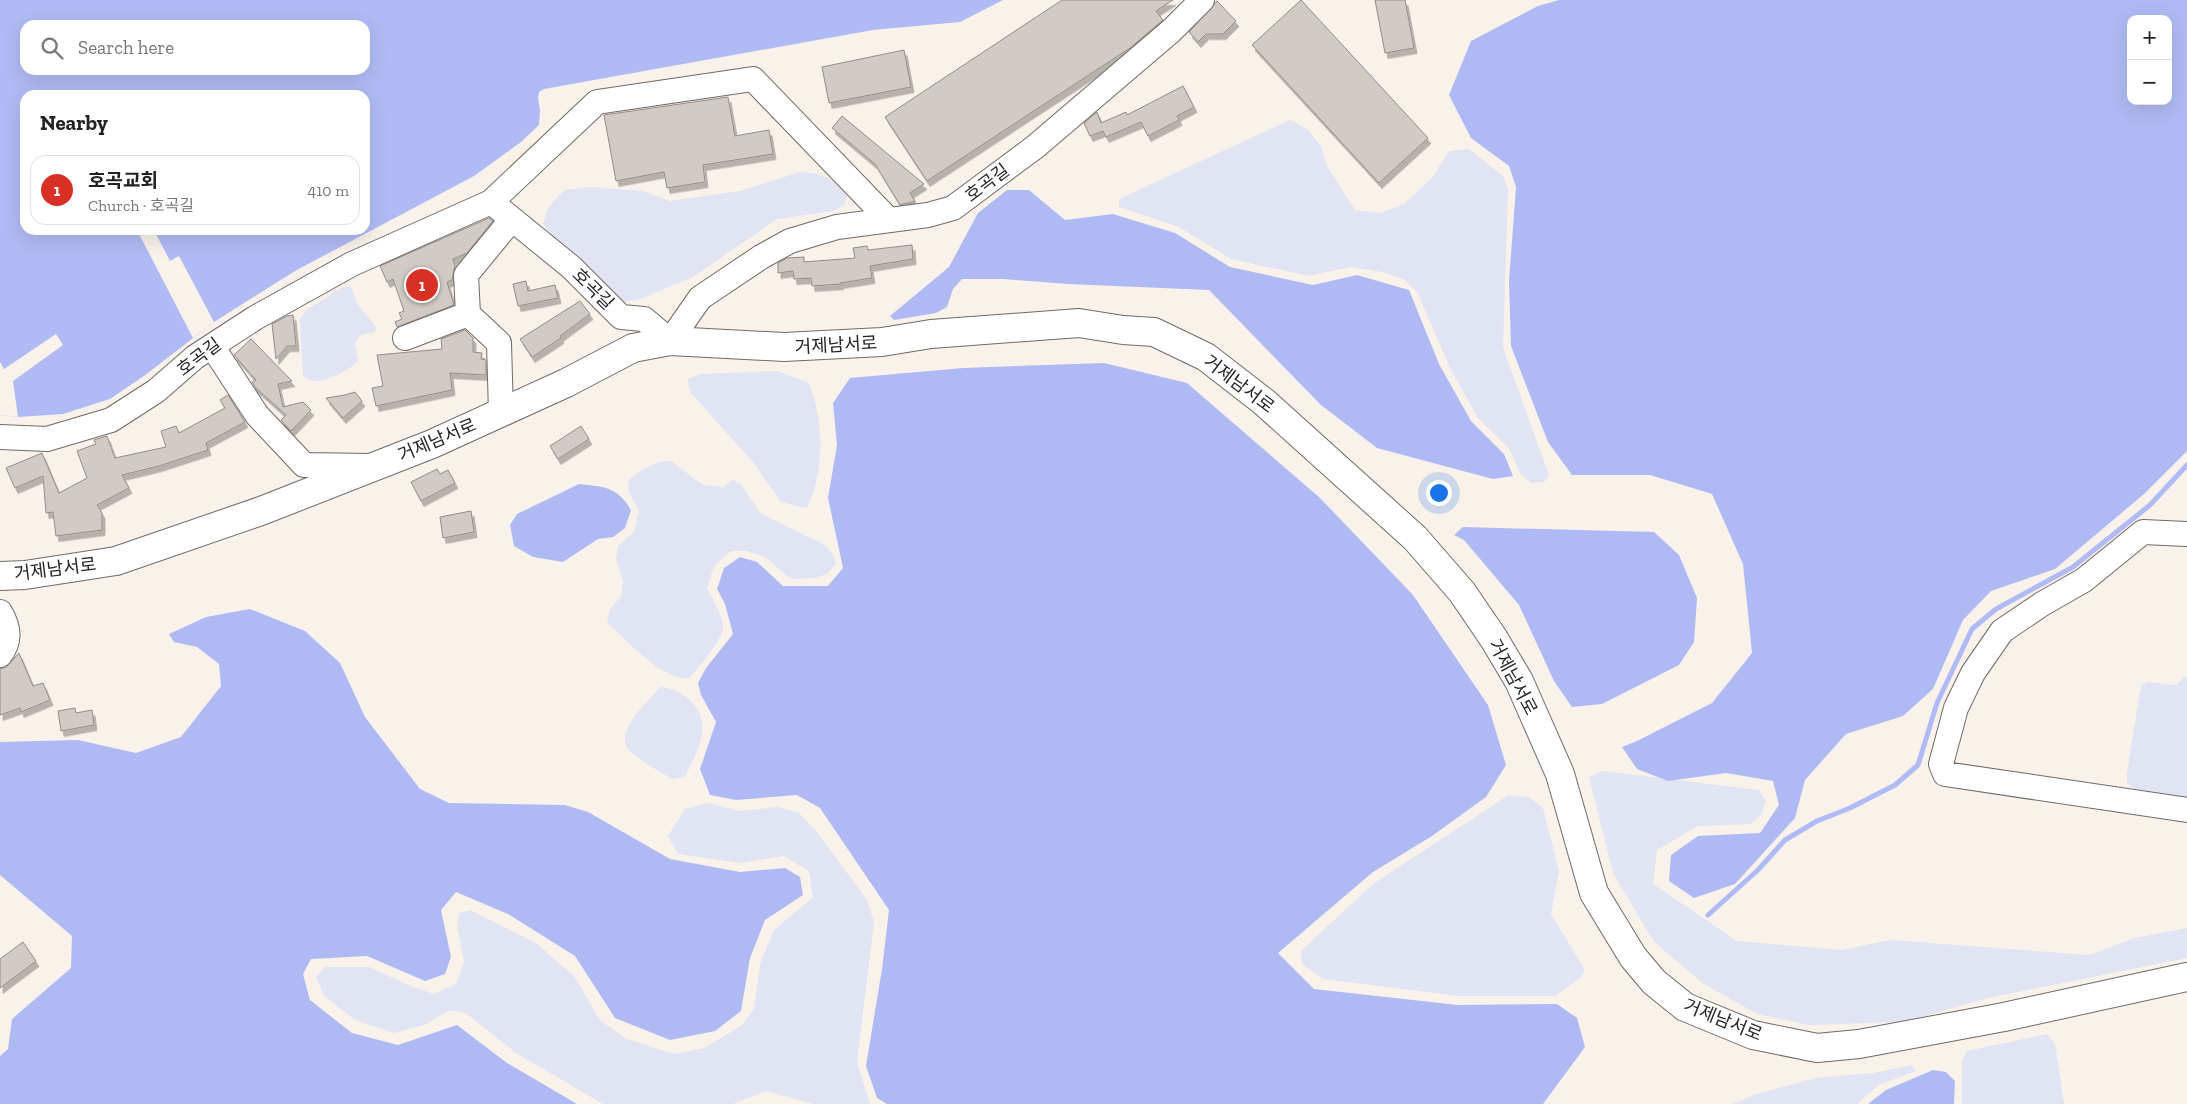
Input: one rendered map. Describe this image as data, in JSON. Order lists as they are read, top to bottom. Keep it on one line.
{"streets":{"main road":["거제남서로"],"street":["호곡길"]},"crossings":[["호곡길","거제남서로"]],"page":{"map_buttons":["+","−"],"search":"Search here","heading":"Nearby","list":[{"mark":"1","name":"호곡교회","note":"Church · 호곡길","value":"410 m"}],"pins":"1"}}
